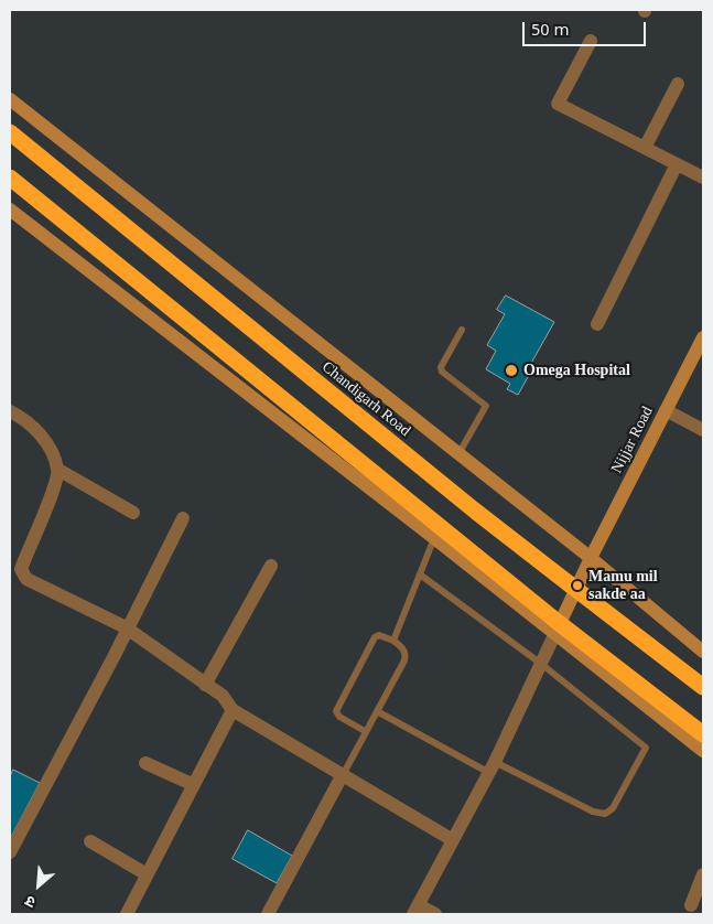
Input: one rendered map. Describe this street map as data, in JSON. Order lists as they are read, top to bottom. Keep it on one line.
{"streets":{"highway":["Chandigarh Road"],"main road":["Nijjar Road"]},"places":["Omega Hospital","Mamu mil sakde aa"],"scale_bar":"50 m","north":"bottom left"}
